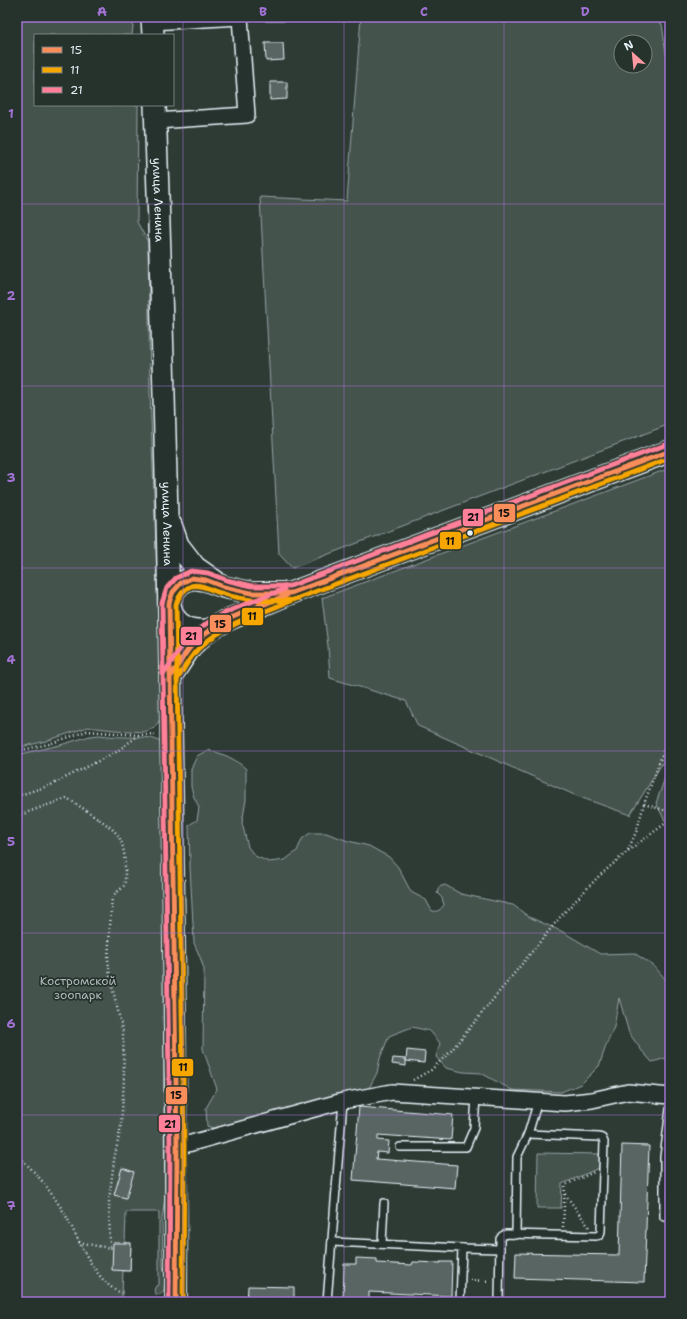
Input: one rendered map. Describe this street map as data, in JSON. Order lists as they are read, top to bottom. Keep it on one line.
{"streets":{"main road":["улица Ленина"]},"parks":["Костромской зоопарк"],"lines":["transit line 21","transit line 15","transit line 11"],"legend":["15","11","21"],"north":"top left","grid":{"columns":["A","B","C","D"],"rows":["1","2","3","4","5","6","7"]}}
